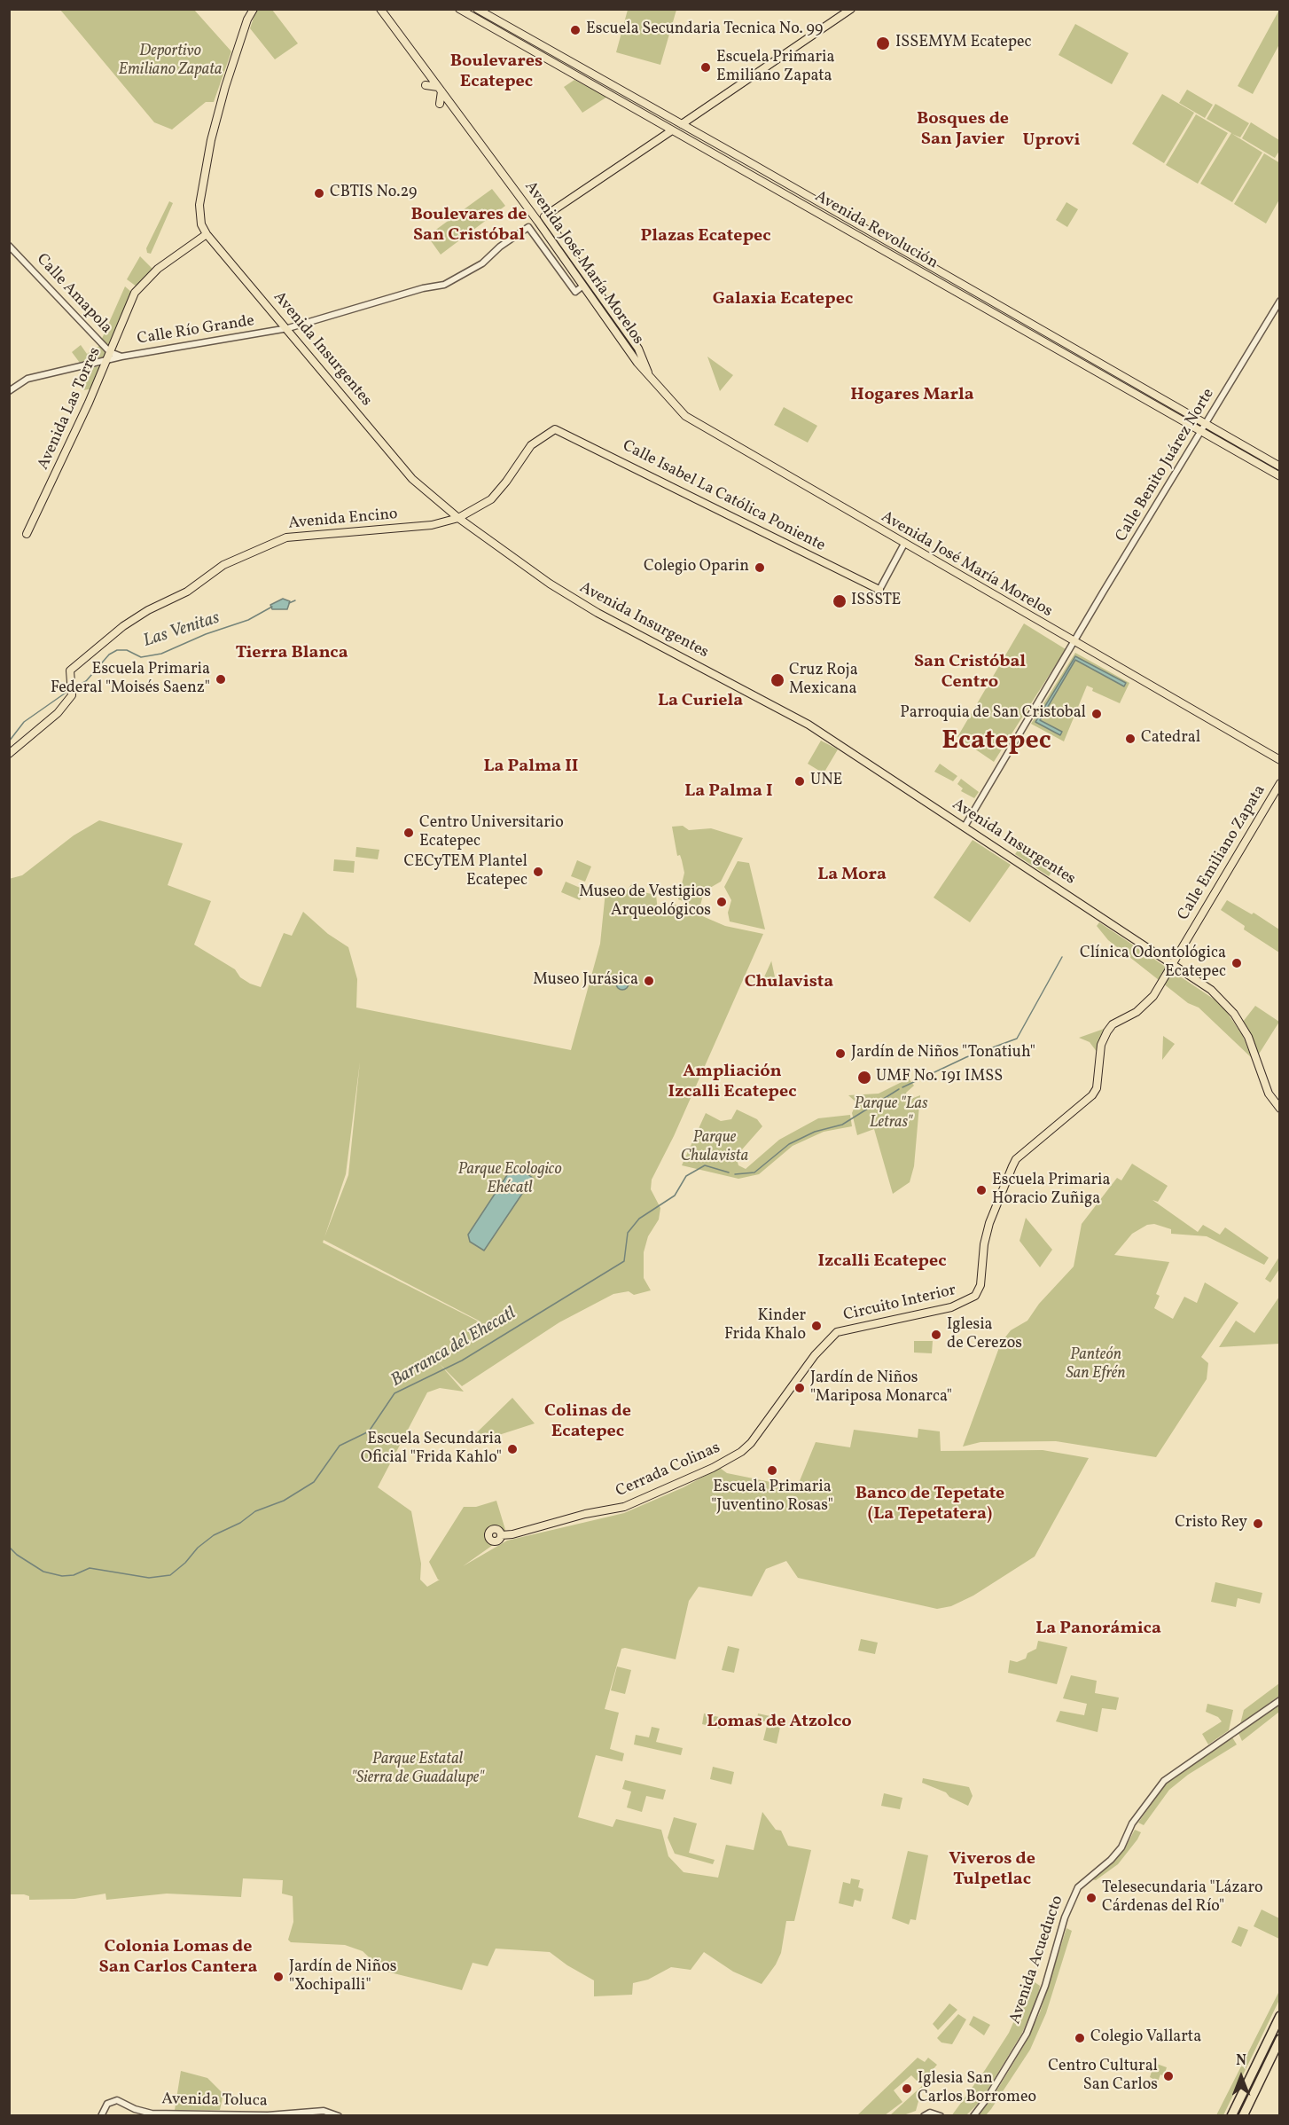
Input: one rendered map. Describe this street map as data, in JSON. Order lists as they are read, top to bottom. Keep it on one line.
{"streets":{"main road":["Avenida Revolución","Avenida José María Morelos","Avenida Insurgentes","Avenida Las Torres","Calle Isabel La Católica Poniente","Avenida Encino","Calle Emiliano Zapata","Circuito Interior","Cerrada Colinas"],"street":["Calle Amapola","Calle Río Grande","Calle Benito Juárez Norte","Avenida Acueducto","Avenida Toluca"]},"crossings":[["Avenida Revolución","Calle Benito Juárez Norte"],["Avenida José María Morelos","Calle Río Grande"],["Avenida José María Morelos","Calle Benito Juárez Norte"],["Calle Amapola","Calle Río Grande"],["Calle Amapola","Avenida Las Torres"],["Calle Río Grande","Avenida Insurgentes"],["Calle Río Grande","Avenida Las Torres"],["Avenida Insurgentes","Avenida Las Torres"],["Avenida Insurgentes","Calle Benito Juárez Norte"],["Avenida Insurgentes","Avenida Encino"],["Avenida Insurgentes","Calle Emiliano Zapata"],["Avenida Insurgentes","Circuito Interior"],["Calle Isabel La Católica Poniente","Avenida Encino"],["Calle Emiliano Zapata","Circuito Interior"],["Circuito Interior","Cerrada Colinas"]],"districts":["Boulevares Ecatepec","Bosques de San Javier","Uprovi","Boulevares de San Cristóbal","Plazas Ecatepec","Galaxia Ecatepec","Hogares Marla","Tierra Blanca","San Cristóbal Centro","La Curiela","Ecatepec","La Palma II","La Palma I","La Mora","Chulavista","Ampliación Izcalli Ecatepec","Izcalli Ecatepec","Colinas de Ecatepec","Banco de Tepetate (La Tepetatera)","La Panorámica","Lomas de Atzolco","Viveros de Tulpetlac","Colonia Lomas de San Carlos Cantera"],"water":["Las Venitas","Barranca del Ehecatl"],"parks":["Deportivo Emiliano Zapata","Parque \"Las Letras\"","Parque Chulavista","Parque Ecologico Ehécatl","Panteón San Efrén","Parque Estatal \"Sierra de Guadalupe\""],"places":["Escuela Secundaria Tecnica No. 99","ISSEMYM Ecatepec","Escuela Primaria Emiliano Zapata","CBTIS No.29","Colegio Oparin","ISSSTE","Escuela Primaria Federal \"Moisés Saenz\"","Cruz Roja Mexicana","Parroquia de San Cristobal","Catedral","UNE","Centro Universitario Ecatepec","CECyTEM Plantel Ecatepec","Museo de Vestigios Arqueológicos","Clínica Odontológica Ecatepec","Museo Jurásica","Jardín de Niños \"Tonatiuh\"","UMF No. 191 IMSS","Escuela Primaria Horacio Zuñiga","Kinder Frida Khalo","Iglesia de Cerezos","Jardín de Niños \"Mariposa Monarca\"","Escuela Secundaria Oficial \"Frida Kahlo\"","Escuela Primaria \"Juventino Rosas\"","Cristo Rey","Telesecundaria \"Lázaro Cárdenas del Río\"","Jardín de Niños \"Xochipalli\"","Colegio Vallarta","Centro Cultural San Carlos","Iglesia San Carlos Borromeo"],"north":"top"}
